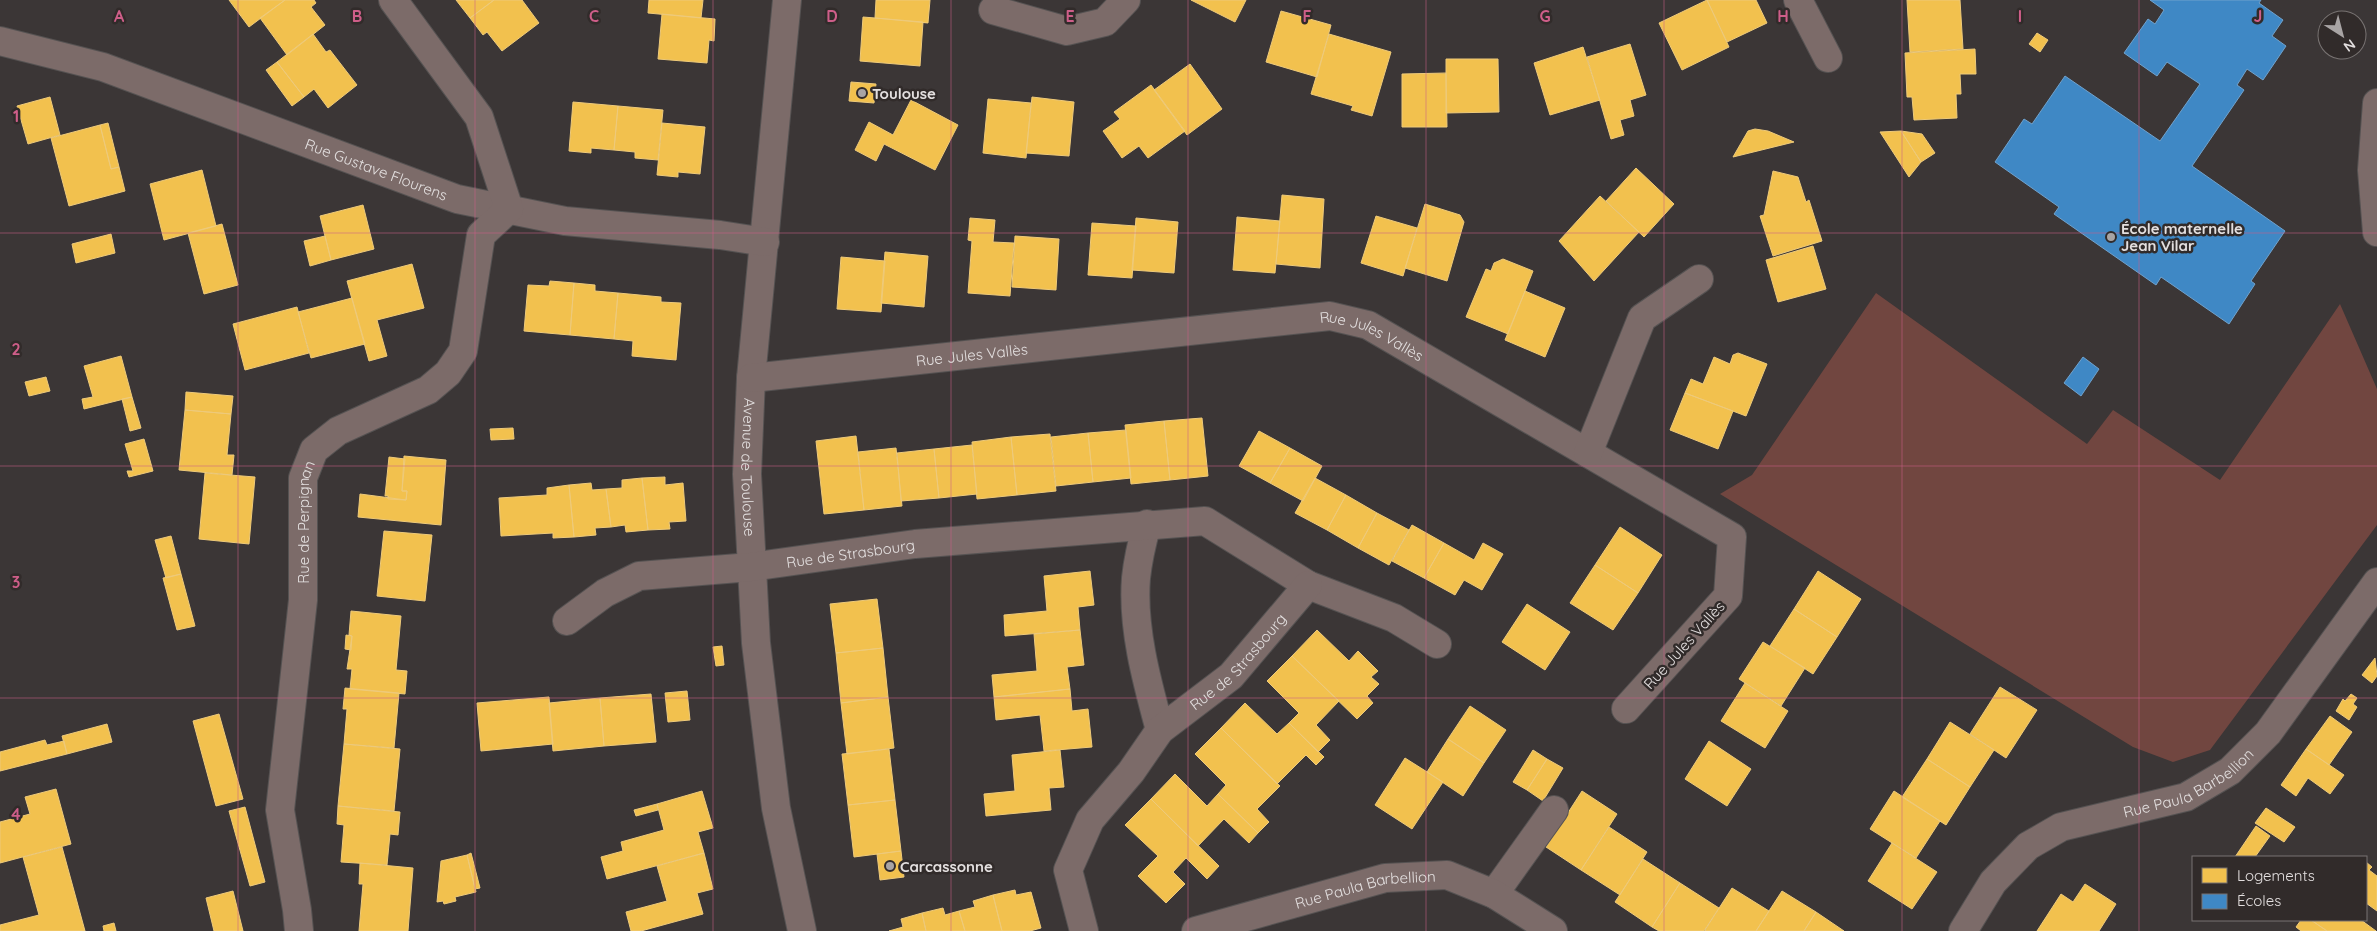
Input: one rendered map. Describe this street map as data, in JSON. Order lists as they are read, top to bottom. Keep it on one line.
{"streets":{"street":["Rue Gustave Flourens","Rue Jules Vallès","Avenue de Toulouse","Rue de Perpignan","Rue de Strasbourg","Rue Paula Barbellion"]},"crossings":[["Rue Gustave Flourens","Avenue de Toulouse"],["Rue Gustave Flourens","Rue de Perpignan"],["Rue Jules Vallès","Avenue de Toulouse"],["Avenue de Toulouse","Rue de Strasbourg"]],"places":["Toulouse","École maternelle Jean Vilar","Carcassonne"],"legend":["Logements","Écoles"],"north":"bottom right","grid":{"columns":["A","B","C","D","E","F","G","H","I","J"],"rows":["1","2","3","4"]}}
